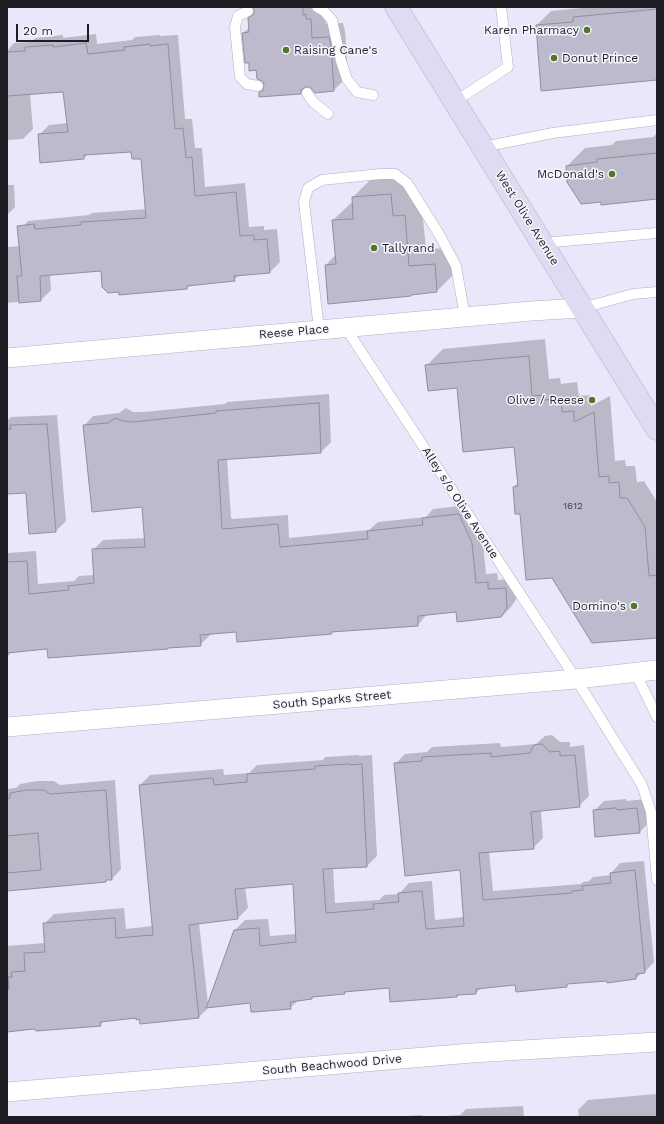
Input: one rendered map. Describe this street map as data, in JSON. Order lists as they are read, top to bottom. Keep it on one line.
{"streets":{"main road":["West Olive Avenue"],"street":["Reese Place","South Sparks Street","South Beachwood Drive"],"lane":["Alley s/o Olive Avenue"]},"crossings":[["West Olive Avenue","Reese Place"],["Reese Place","Alley s/o Olive Avenue"],["Alley s/o Olive Avenue","South Sparks Street"]],"places":["Karen Pharmacy","Raising Cane's","Donut Prince","McDonald's","Tallyrand","Olive / Reese","Domino's"],"house_numbers":["1612"],"scale_bar":"20 m"}
